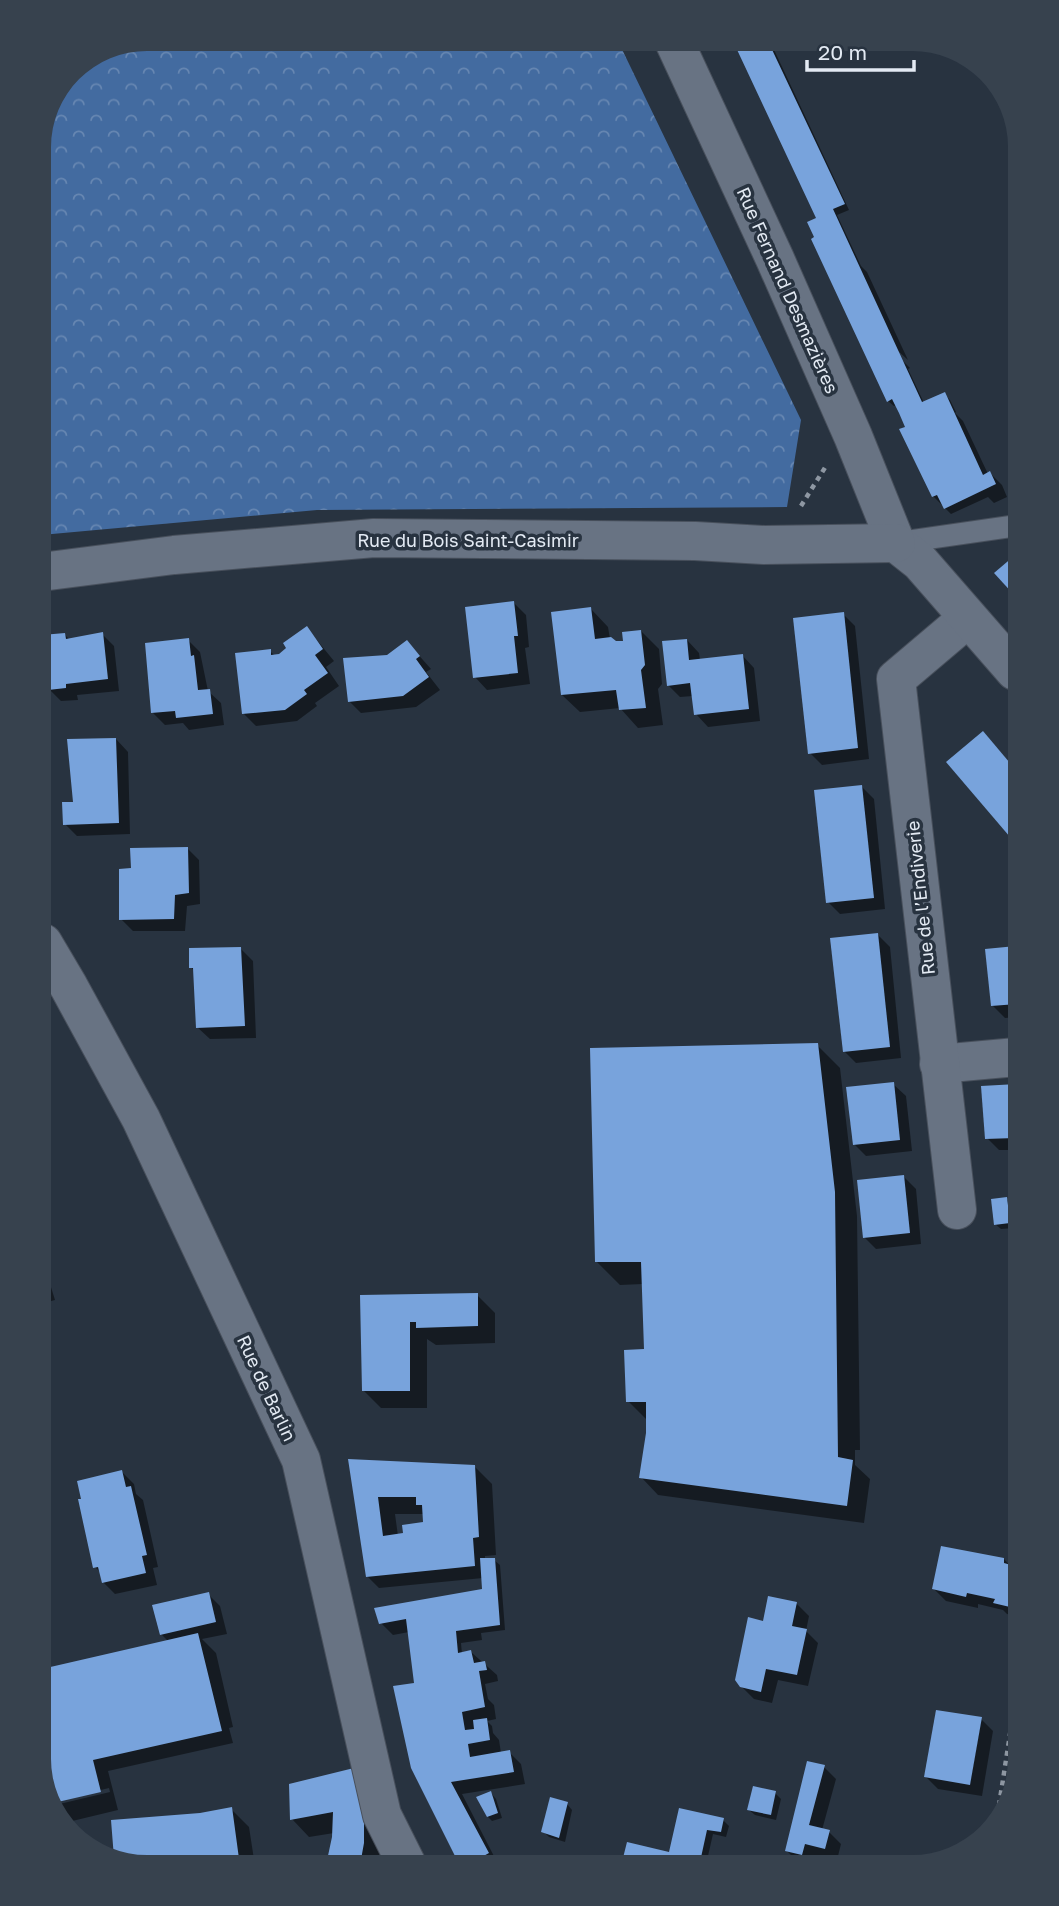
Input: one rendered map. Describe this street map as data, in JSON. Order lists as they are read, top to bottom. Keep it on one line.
{"streets":{"street":["Rue Fernand Desmazières","Rue du Bois Saint-Casimir","Rue de l’Endiverie","Rue de Barlin"]},"crossings":[["Rue Fernand Desmazières","Rue du Bois Saint-Casimir"]],"scale_bar":"20 m"}
